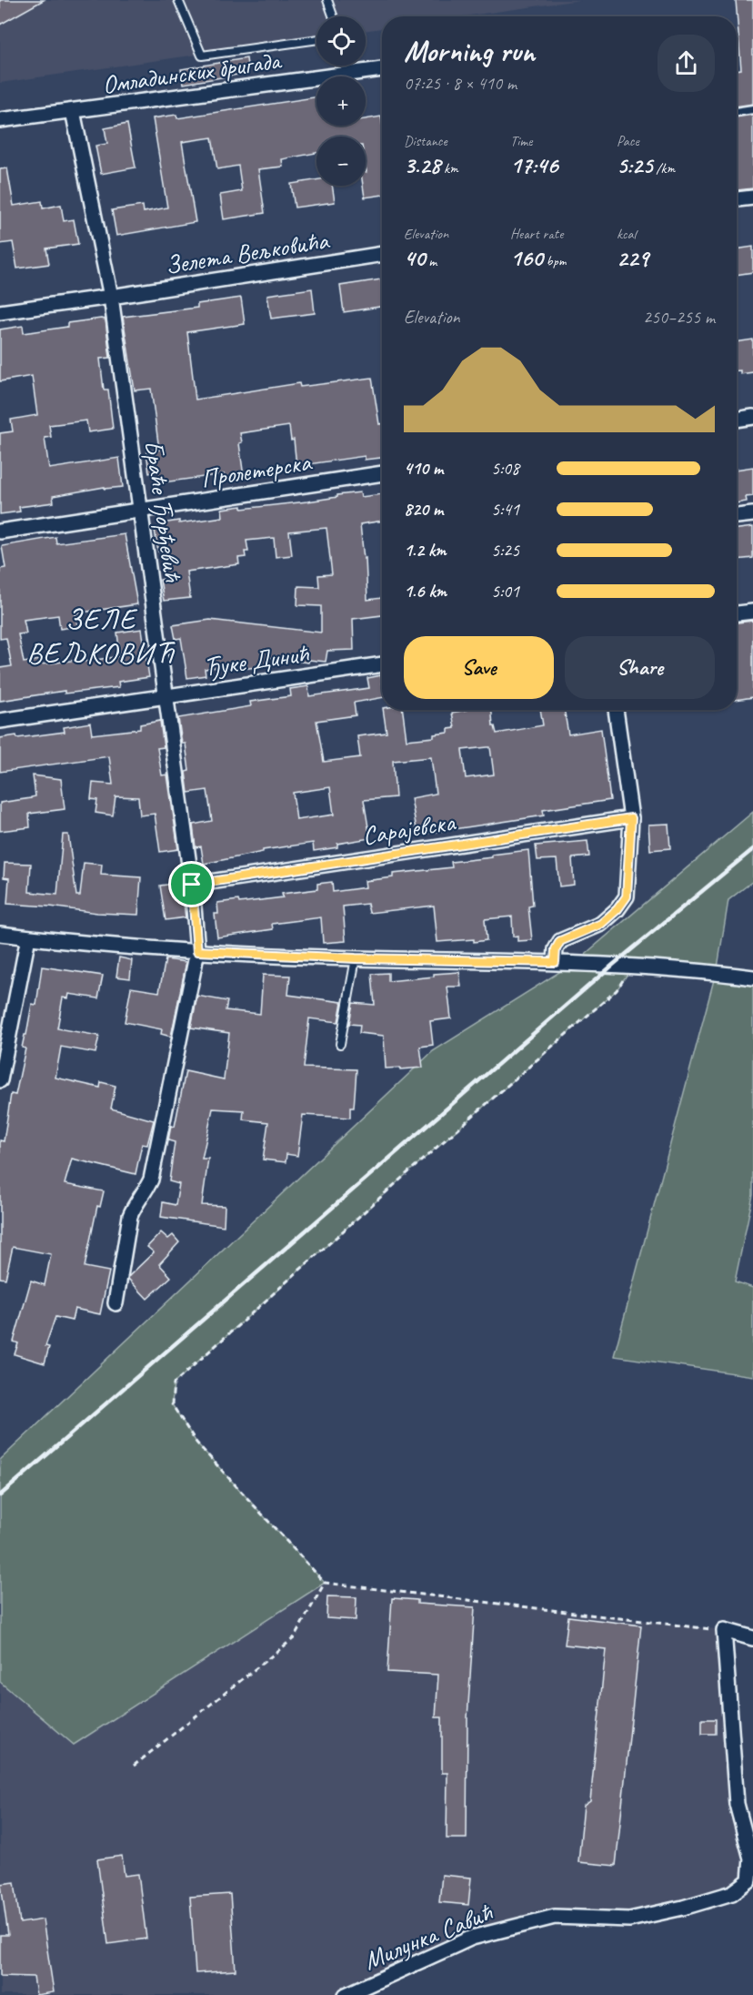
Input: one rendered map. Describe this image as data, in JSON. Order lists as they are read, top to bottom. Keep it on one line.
{"streets":{"street":["Омладинских бригада","Зелета Вељковића","Пролетерска","Браће Ђорђевић","Ђуке Динић","Сарајевска","Милунка Савић"]},"crossings":[["Омладинских бригада","Браће Ђорђевић"],["Зелета Вељковића","Браће Ђорђевић"],["Пролетерска","Браће Ђорђевић"],["Браће Ђорђевић","Ђуке Динић"],["Браће Ђорђевић","Сарајевска"]],"districts":["ЗЕЛЕ ВЕЉКОВИЋ"],"page":{"map_buttons":["+","−"],"heading":["Morning run","07:25 · 8 × 410 m"],"stats":[["Distance","3.28 km"],["Time","17:46"],["Pace","5:25 /km"],["Elevation","40 m"],["Heart rate","160 bpm"],["kcal","229"]],"chart":["Elevation","250–255 m"],"list":[{"name":"410 m","note":"5:08"},{"name":"820 m","note":"5:41"},{"name":"1.2 km","note":"5:25"},{"name":"1.6 km","note":"5:01"}],"buttons":["Save","Share"]}}
